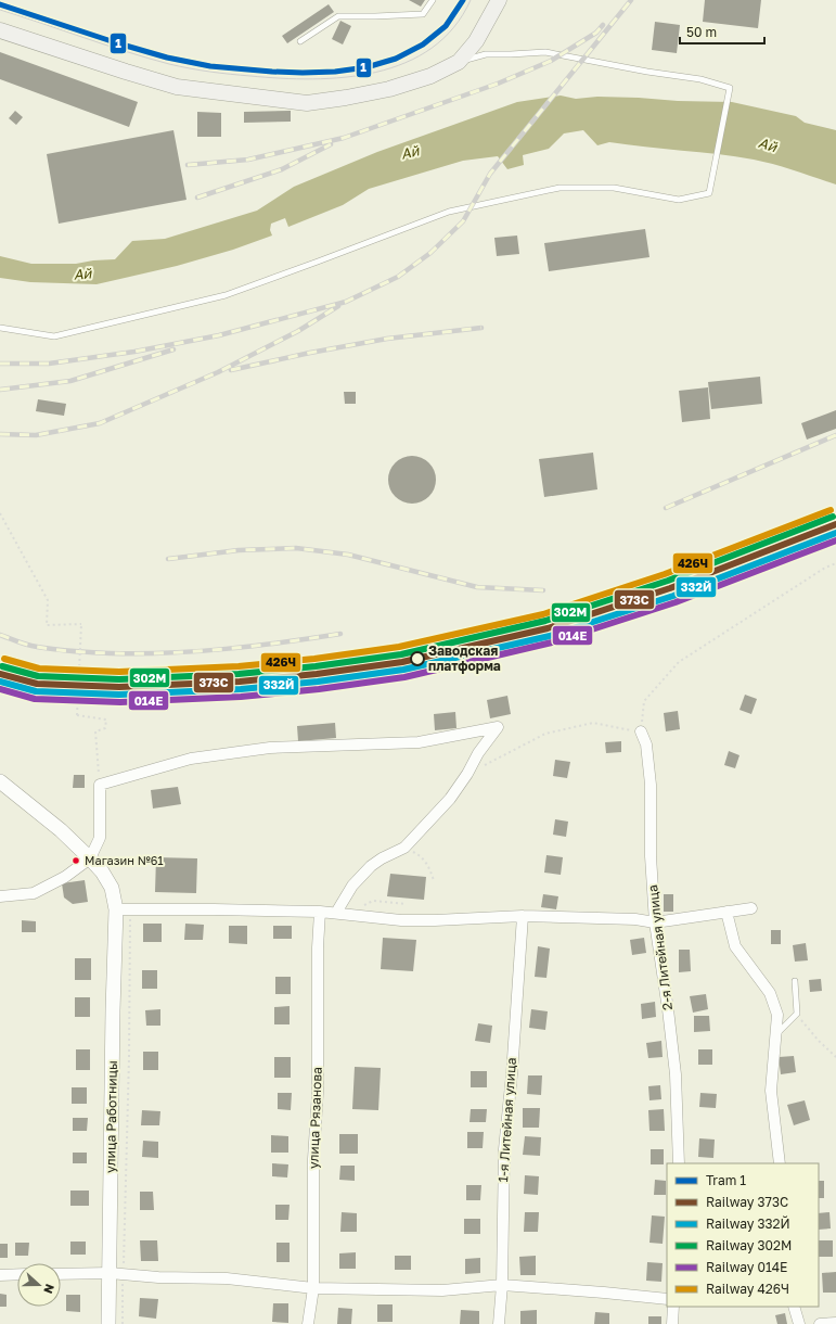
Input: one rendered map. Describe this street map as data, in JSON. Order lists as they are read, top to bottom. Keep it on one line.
{"streets":{"street":["2-я Литейная улица","улица Работницы","улица Рязанова","1-я Литейная улица"]},"water":["Ай"],"places":["Заводская платформа","Магазин №61"],"lines":["tram line 1","rail line 426Ч","rail line 302М","rail line 373C","rail line 332Й","rail line 014Е"],"legend":["Tram 1","Railway 373C","Railway 332Й","Railway 302М","Railway 014Е","Railway 426Ч"],"scale_bar":"50 m","north":"right"}
